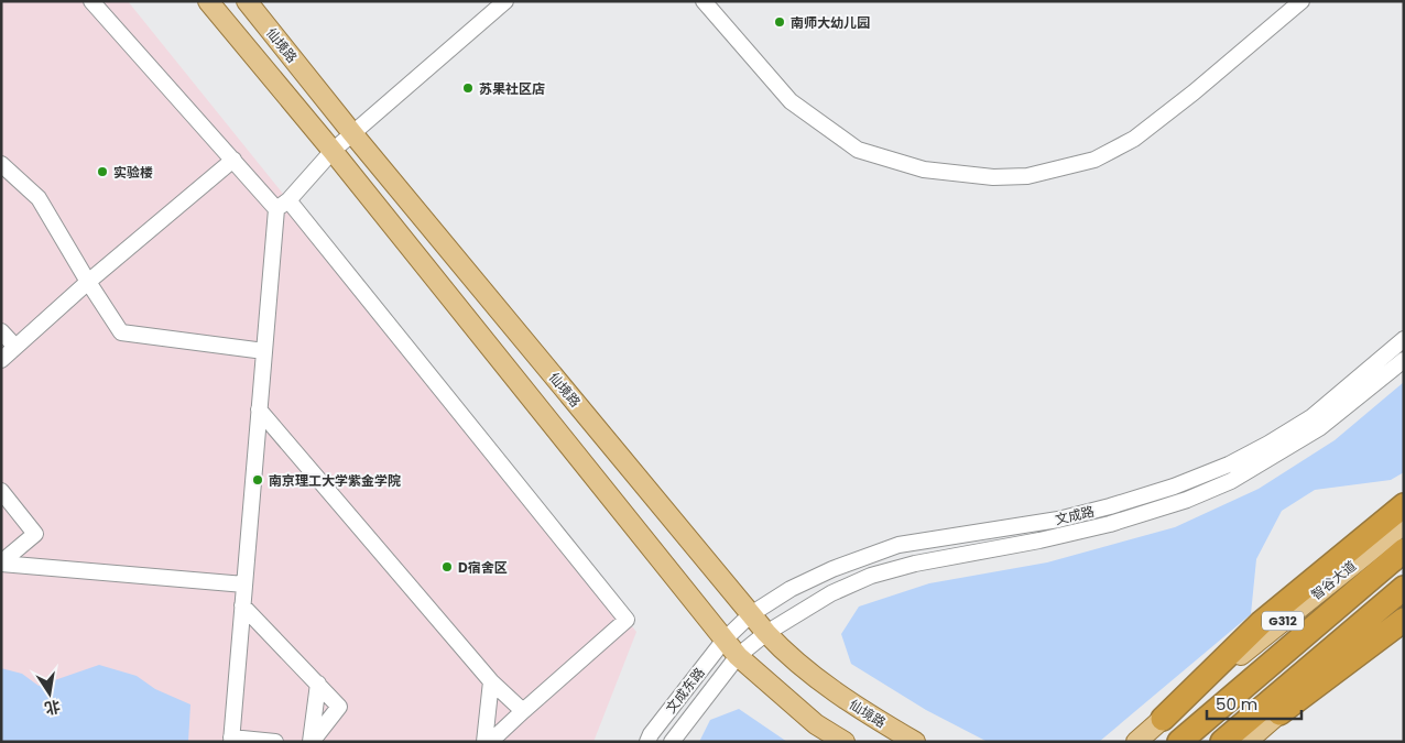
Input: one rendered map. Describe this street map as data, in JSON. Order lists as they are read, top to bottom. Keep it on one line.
{"streets":{"highway":["智谷大道","G312"],"main road":["仙境路"],"street":["文成路","文成东路"]},"crossings":[["仙境路","文成路"],["仙境路","文成东路"],["文成路","文成东路"]],"places":["南师大幼儿园","苏果社区店","实验楼","南京理工大学紫金学院","D宿舍区"],"scale_bar":"50 m","north":"bottom"}
